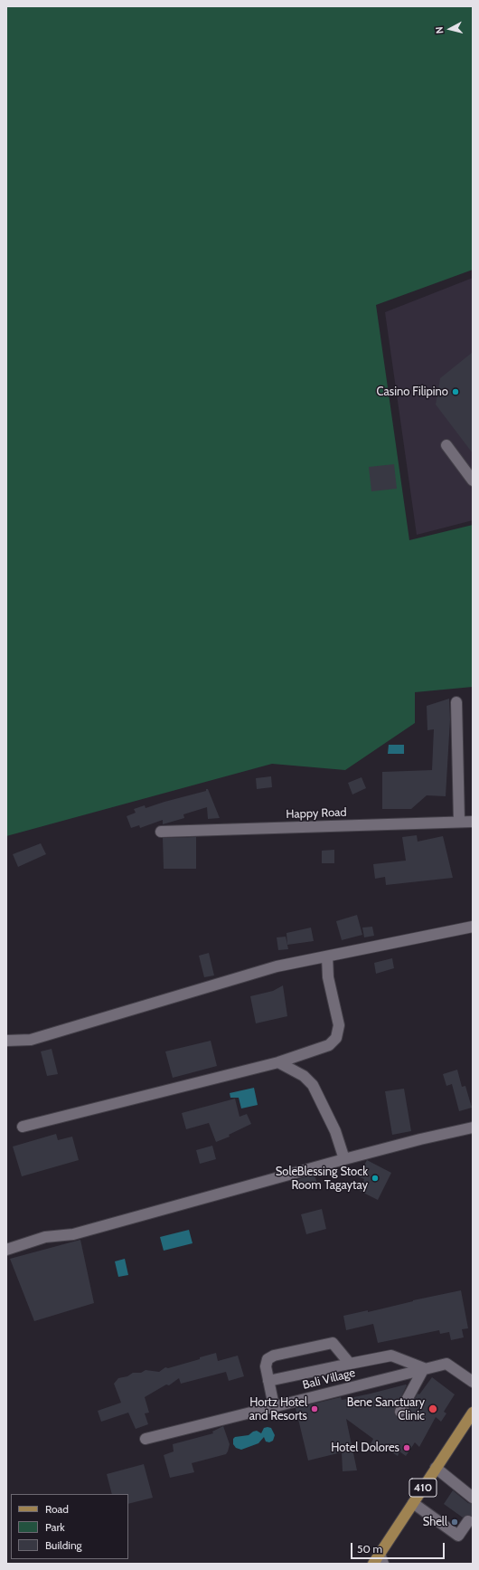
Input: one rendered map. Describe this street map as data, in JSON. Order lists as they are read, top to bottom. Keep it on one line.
{"streets":{"main road":["410"],"street":["Happy Road","Bali Village"]},"places":["Casino Filipino","SoleBlessing Stock Room Tagaytay","Hortz Hotel and Resorts","Bene Sanctuary Clinic","Hotel Dolores","Shell"],"legend":["Road","Park","Building"],"scale_bar":"50 m","north":"left"}
